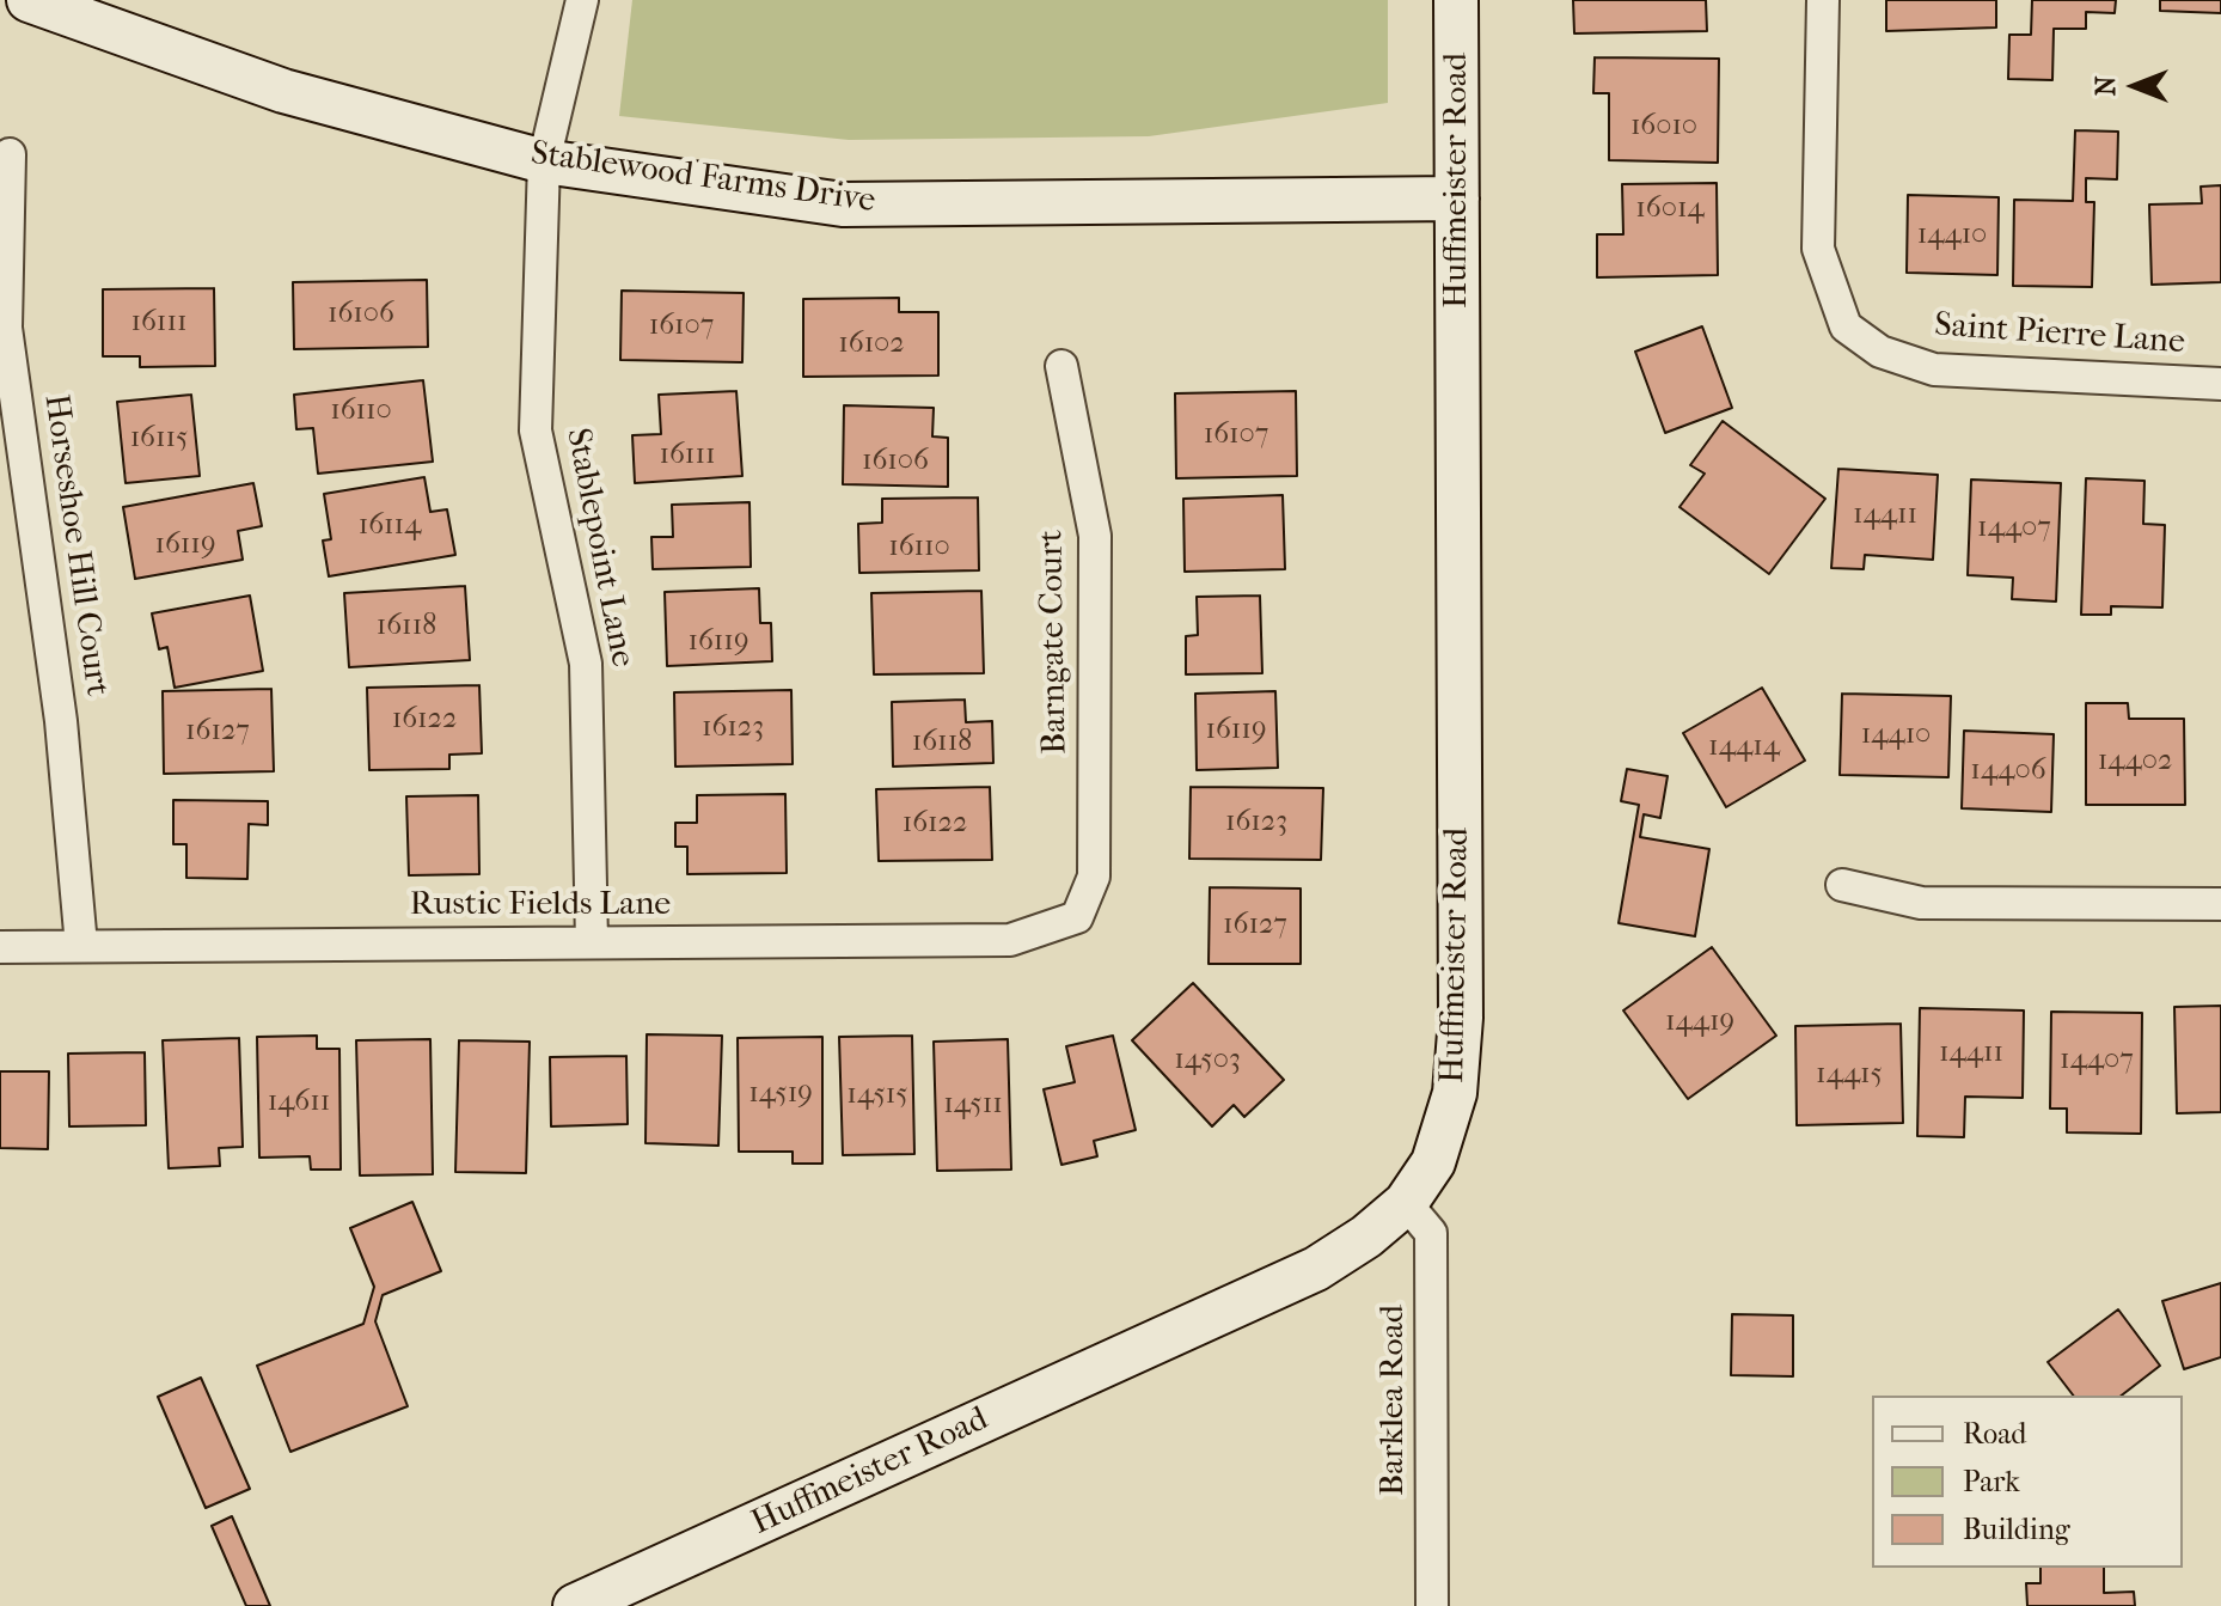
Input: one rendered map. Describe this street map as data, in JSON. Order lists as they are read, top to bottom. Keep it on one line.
{"streets":{"street":["Stablewood Farms Drive","Huffmeister Road","Saint Pierre Lane","Horseshoe Hill Court","Stablepoint Lane","Barngate Court","Rustic Fields Lane","Barklea Road"]},"crossings":[["Stablewood Farms Drive","Huffmeister Road"],["Stablewood Farms Drive","Stablepoint Lane"],["Huffmeister Road","Barklea Road"],["Horseshoe Hill Court","Rustic Fields Lane"],["Stablepoint Lane","Rustic Fields Lane"],["Barngate Court","Rustic Fields Lane"]],"house_numbers":["16010","16014","14410","16106","16111","16107","16102","16110","16107","16115","16111","16106","14411","16114","14407","16119","16110","16118","16119","16122","16123","16119","16127","14410","16118","14414","14402","14406","16123","16122","16127","14419","14411","14503","14407","14415","14519","14515","14611","14511"],"legend":["Road","Park","Building"],"north":"left"}
